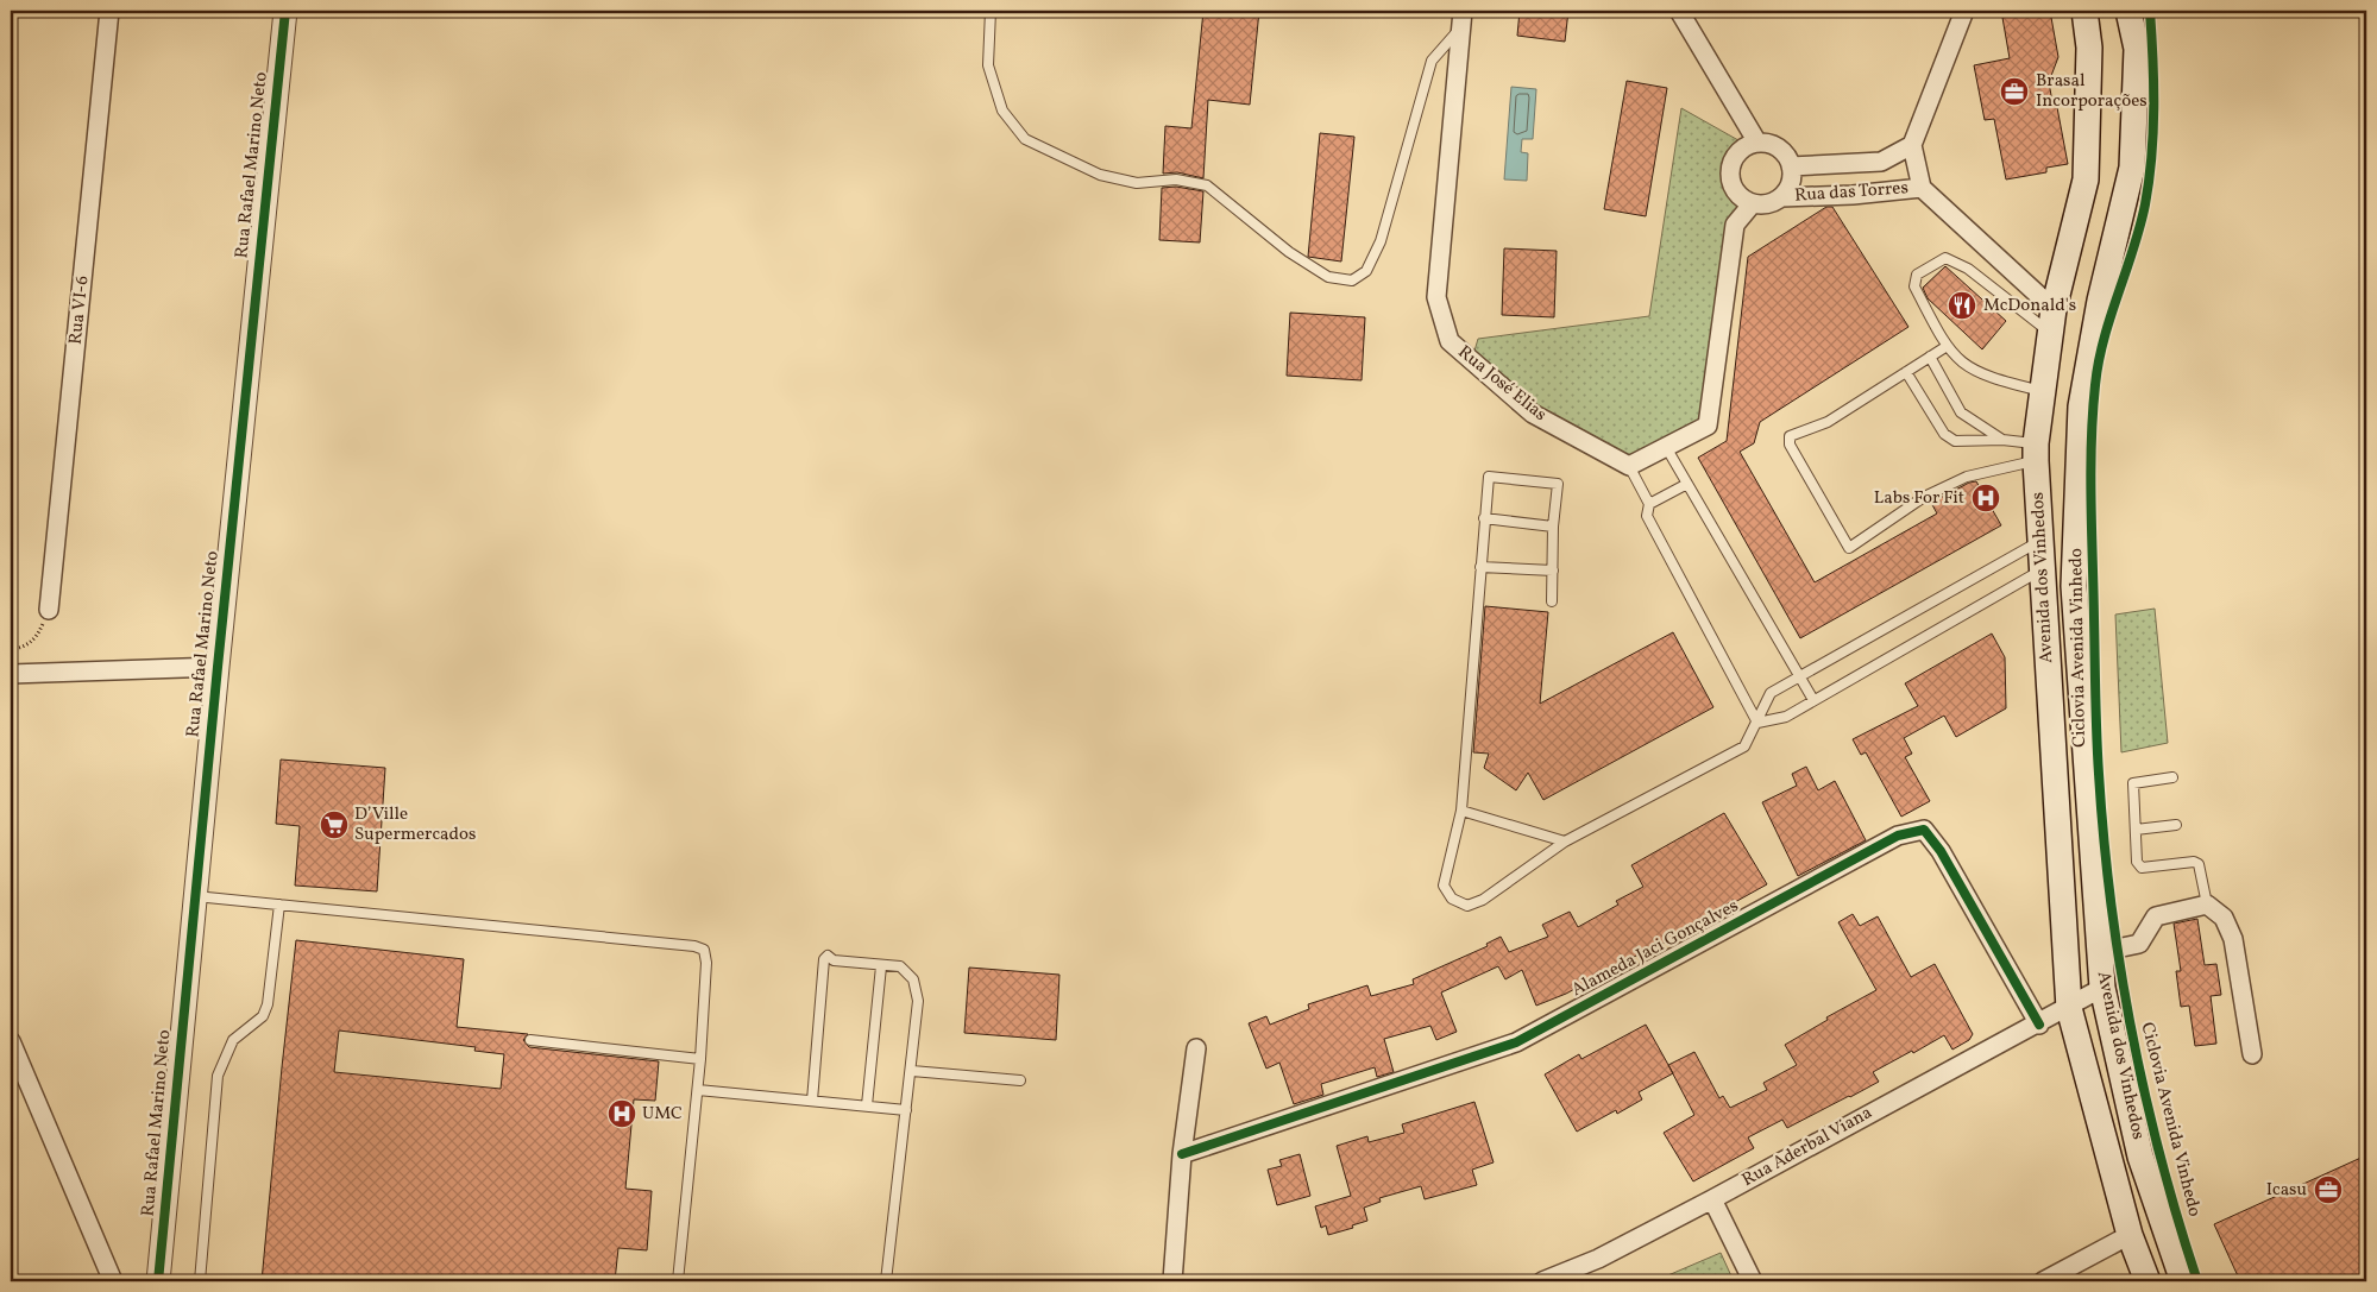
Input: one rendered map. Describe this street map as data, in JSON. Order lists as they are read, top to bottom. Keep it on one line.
{"streets":{"main road":["Avenida dos Vinhedos"],"street":["Rua Rafael Marino Neto","Rua das Torres","Rua VI-6","Rua José Elias","Alameda Jaci Gonçalves","Rua Aderbal Viana"],"cycle path":["Ciclovia Avenida Vinhedo"]},"crossings":[["Avenida dos Vinhedos","Rua Aderbal Viana"],["Alameda Jaci Gonçalves","Rua Aderbal Viana"]],"places":{"office":["Brasal Incorporações","Icasu"],"restaurant":["McDonald's"],"hospital":["Labs For Fit","UMC"],"supermarket":["D’Ville Supermercados"]}}
